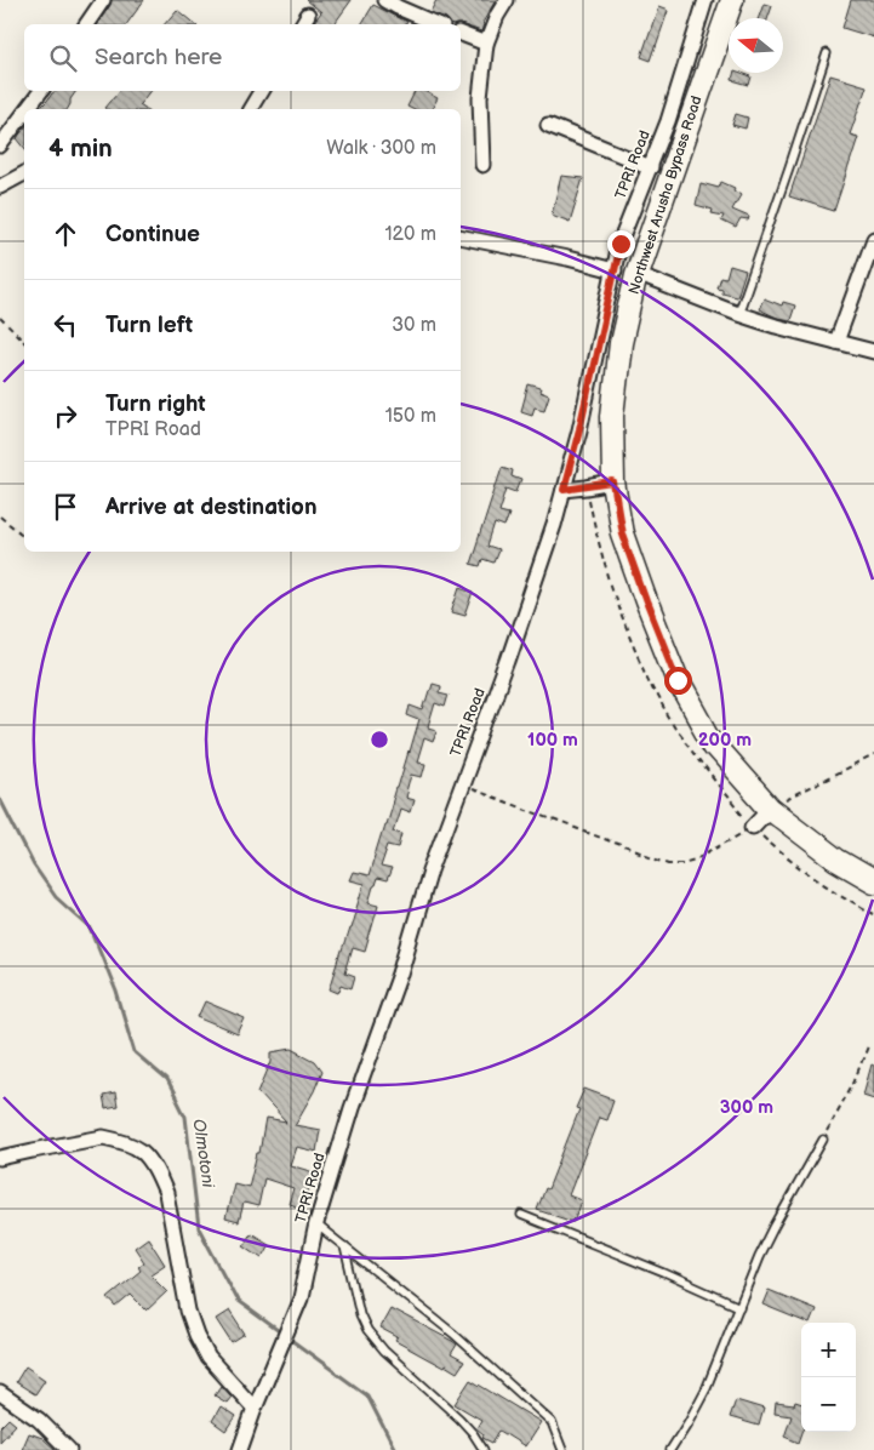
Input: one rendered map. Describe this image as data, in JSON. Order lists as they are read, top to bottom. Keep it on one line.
{"streets":{"main road":["Northwest Arusha Bypass Road"],"street":["TPRI Road"]},"water":["Olmotoni"],"north":"left","page":{"search":"Search here","heading":["4 min","Walk · 300 m"],"list":[["Continue","120 m"],["Turn left","30 m"],["Turn right","TPRI Road","150 m"],"Arrive at destination"],"map_buttons":["+","−"]},"rings":["100 m","200 m","300 m"]}
